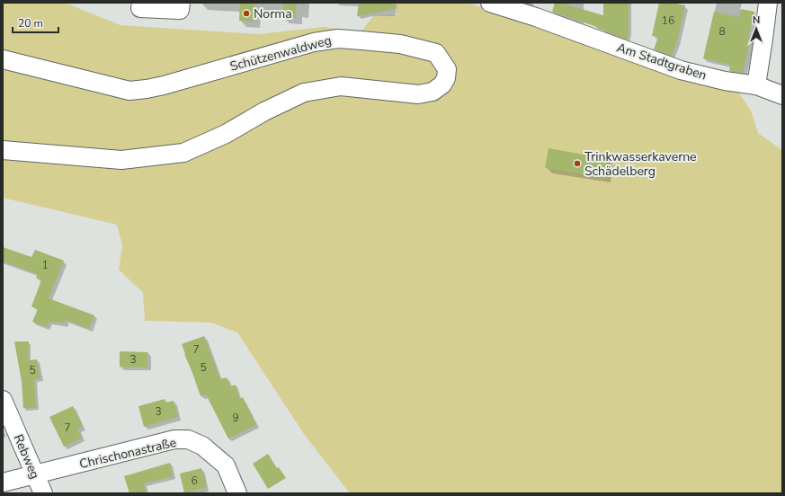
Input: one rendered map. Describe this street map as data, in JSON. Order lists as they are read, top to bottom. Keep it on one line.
{"streets":{"street":["Schützenwaldweg","Am Stadtgraben","Chrischonastraße","Rebweg"]},"crossings":[["Chrischonastraße","Rebweg"]],"places":["Norma","Trinkwasserkaverne Schädelberg"],"house_numbers":["16","8","1","7","3","5","5","3","9","7","6"],"scale_bar":"20 m","north":"top"}
